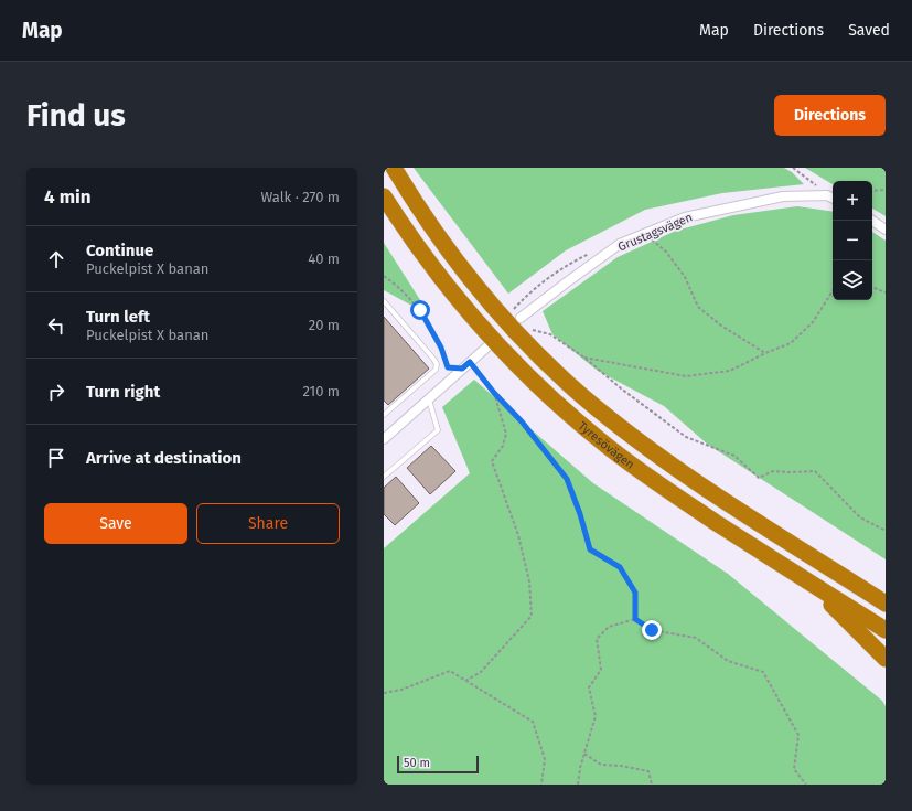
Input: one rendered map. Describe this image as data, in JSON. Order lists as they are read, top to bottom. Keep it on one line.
{"streets":{"highway":["Tyresövägen"],"street":["Grustagsvägen"]},"scale_bar":"50 m","page":{"header":"Map","nav":["Map","Directions","Saved"],"buttons":["Directions",["Save","Share"]],"title":"Find us","heading":["4 min","Walk · 270 m"],"map_buttons":["+","−"],"list":[["Continue","Puckelpist X banan","40 m"],["Turn left","Puckelpist X banan","20 m"],["Turn right","210 m"],"Arrive at destination"],"scale":"50 m"}}
